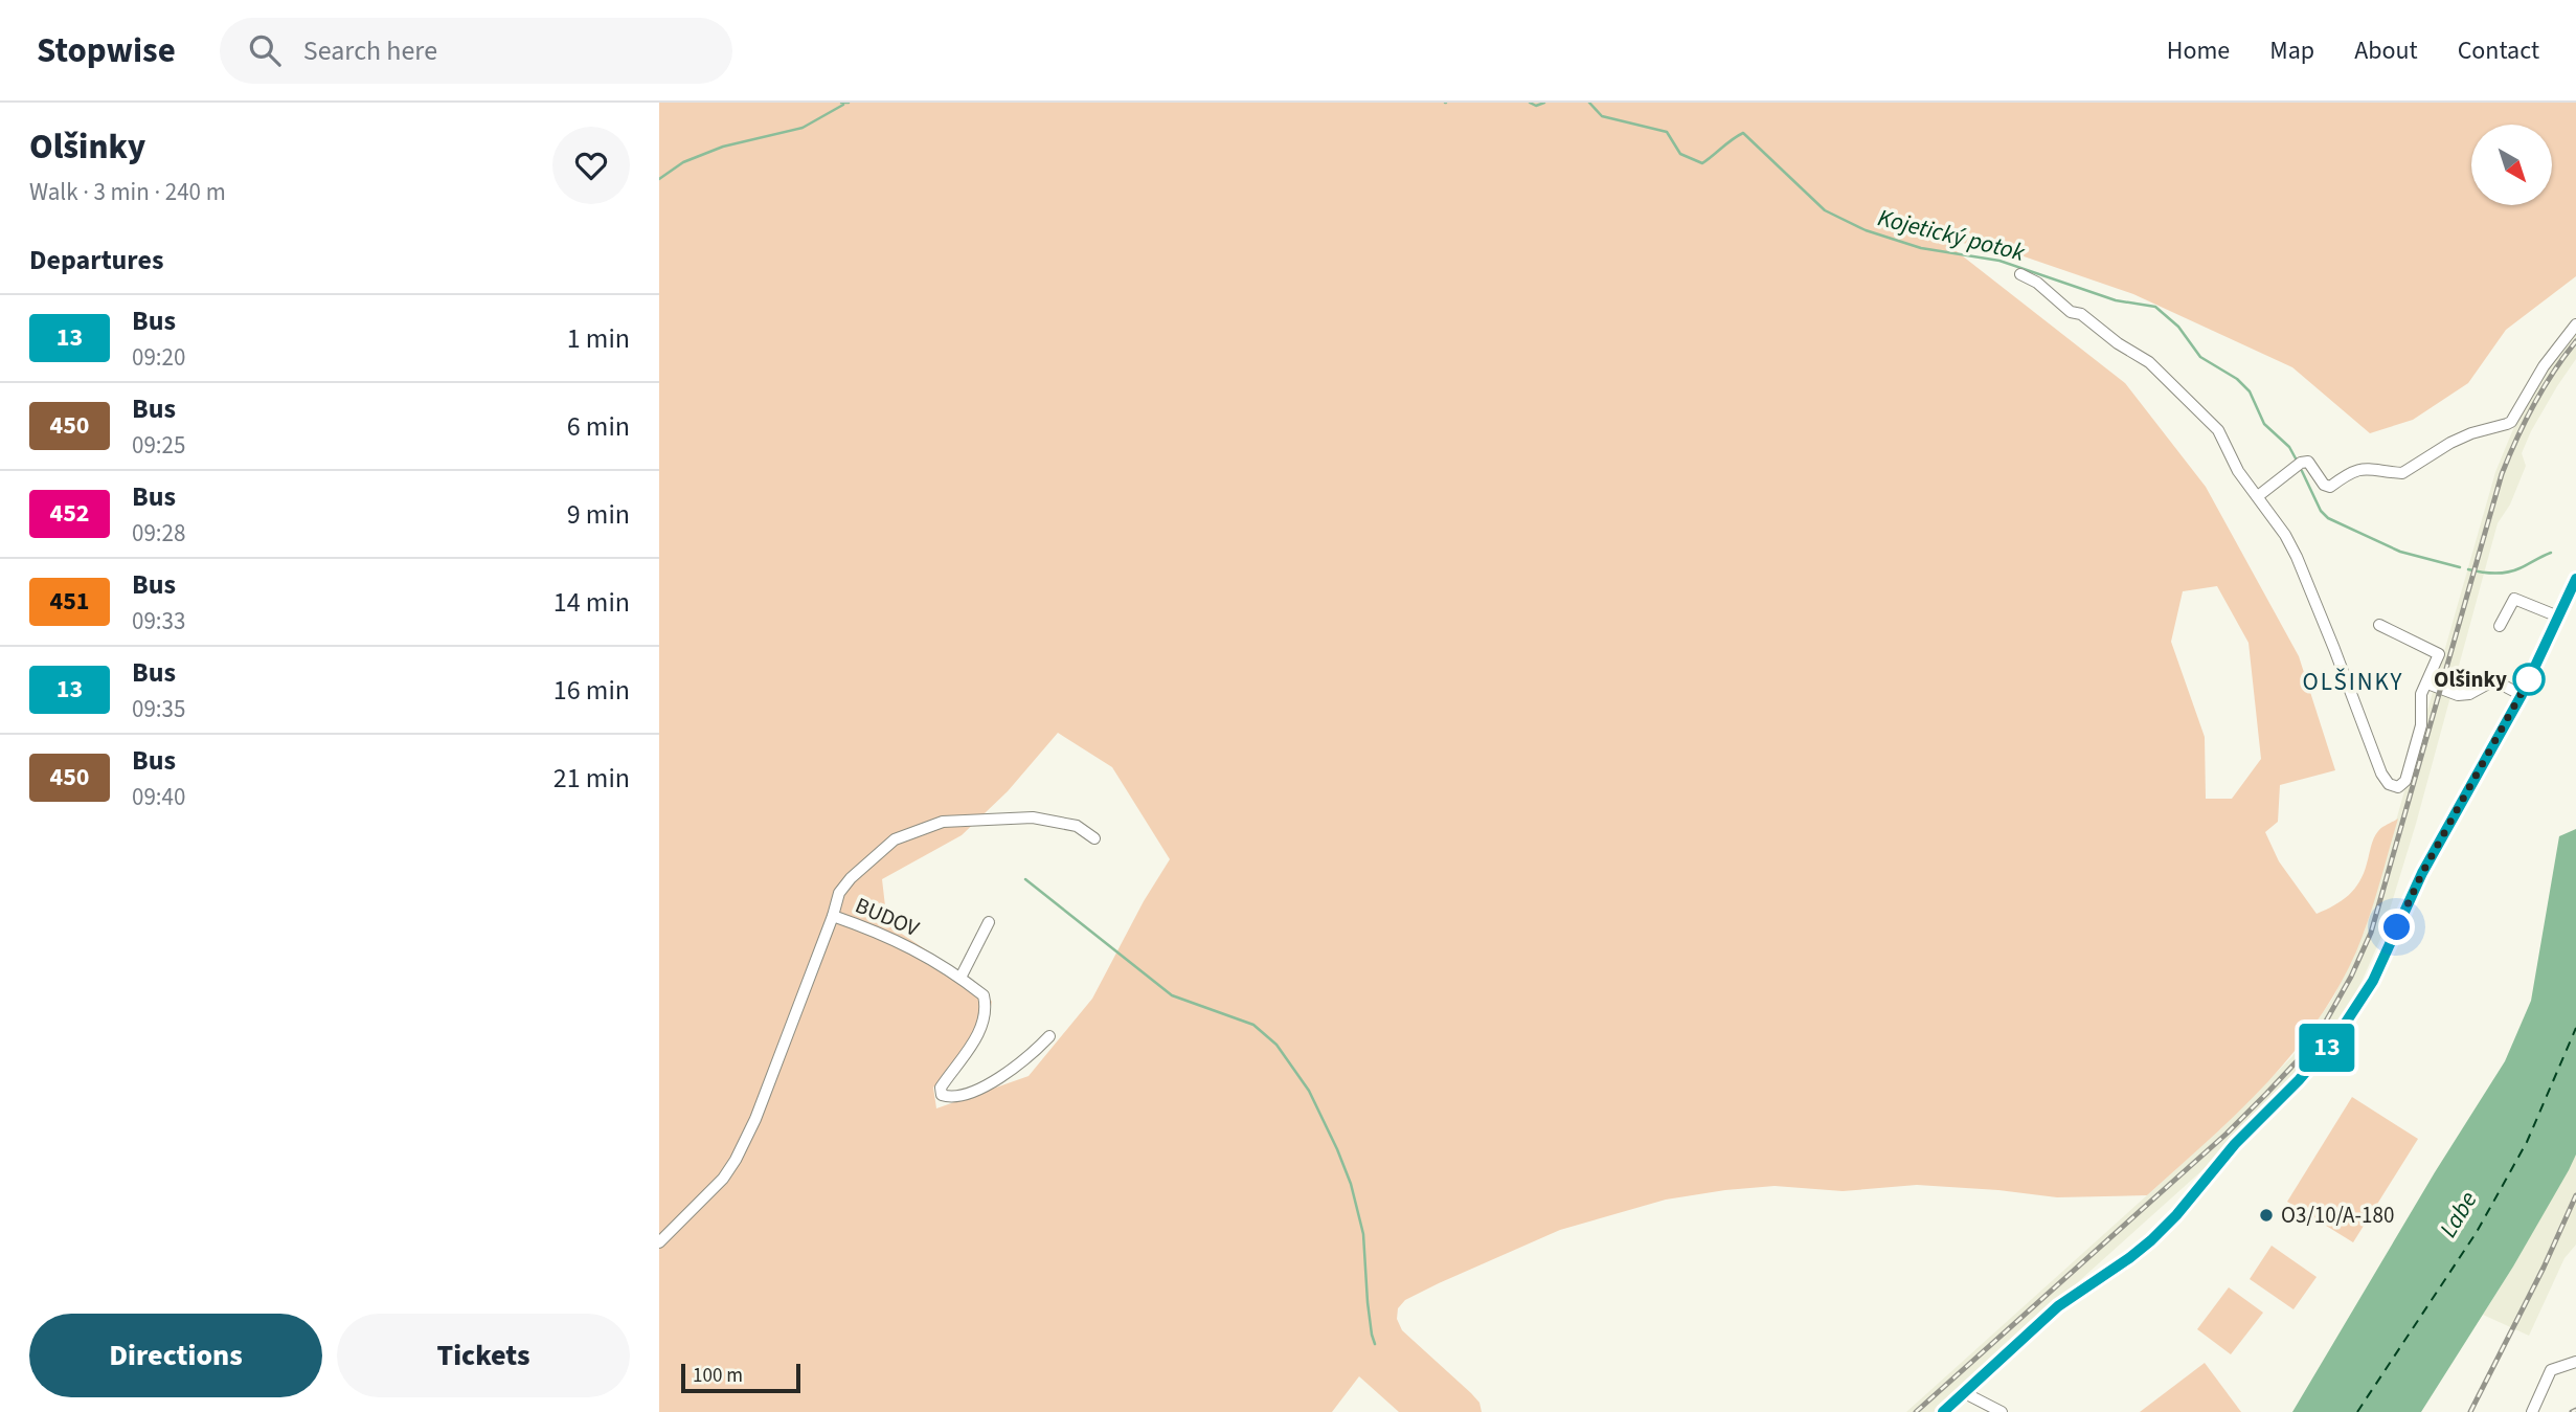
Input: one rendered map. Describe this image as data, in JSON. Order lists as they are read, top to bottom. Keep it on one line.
{"streets":{"street":["BUDOV"]},"districts":["OLŠINKY"],"water":["Kojetický potok","Labe"],"places":["Olšinky","O3/10/A-180"],"lines":["bus line 13"],"scale_bar":"100 m","north":"bottom right","page":{"header":"Stopwise","search":"Search here","nav":["Home","Map","About","Contact"],"heading":[["Olšinky","Walk · 3 min · 240 m"],"Departures"],"on_map":"13","list":[{"mark":"13","name":"Bus","note":"09:20","value":"1 min"},{"mark":"450","name":"Bus","note":"09:25","value":"6 min"},{"mark":"452","name":"Bus","note":"09:28","value":"9 min"},{"mark":"451","name":"Bus","note":"09:33","value":"14 min"},{"mark":"13","name":"Bus","note":"09:35","value":"16 min"},{"mark":"450","name":"Bus","note":"09:40","value":"21 min"}],"buttons":["Directions","Tickets"],"scale":"100 m"}}
